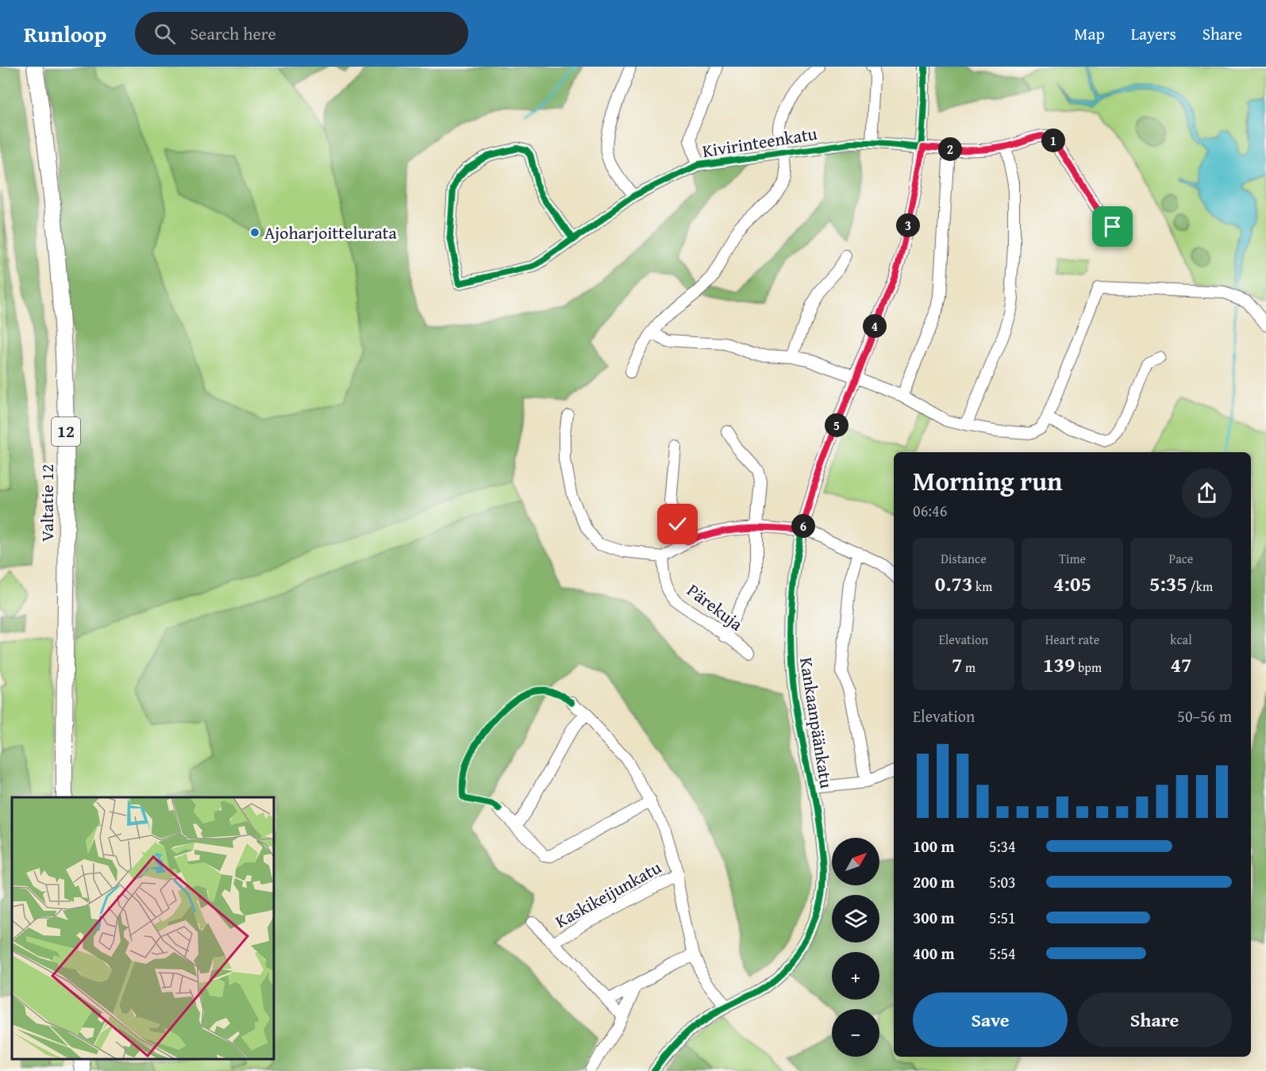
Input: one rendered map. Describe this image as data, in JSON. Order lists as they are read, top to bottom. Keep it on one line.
{"streets":{"highway":["12","Valtatie 12"],"street":["Kivirinteenkatu","Pärekuja","Kankaanpäänkatu","Kaskikeijunkatu"]},"crossings":[["Kivirinteenkatu","Kankaanpäänkatu"]],"places":["Ajoharjoittelurata"],"north":"top right","page":{"header":"Runloop","search":"Search here","nav":["Map","Layers","Share"],"pins":["1","2","3","4","5","6"],"heading":["Morning run","06:46"],"stats":[["Distance","0.73 km"],["Time","4:05"],["Pace","5:35 /km"],["Elevation","7 m"],["Heart rate","139 bpm"],["kcal","47"]],"chart":["Elevation","50–56 m"],"list":[{"name":"100 m","note":"5:34"},{"name":"200 m","note":"5:03"},{"name":"300 m","note":"5:51"},{"name":"400 m","note":"5:54"}],"map_buttons":["+","−"],"buttons":["Save","Share"]}}
